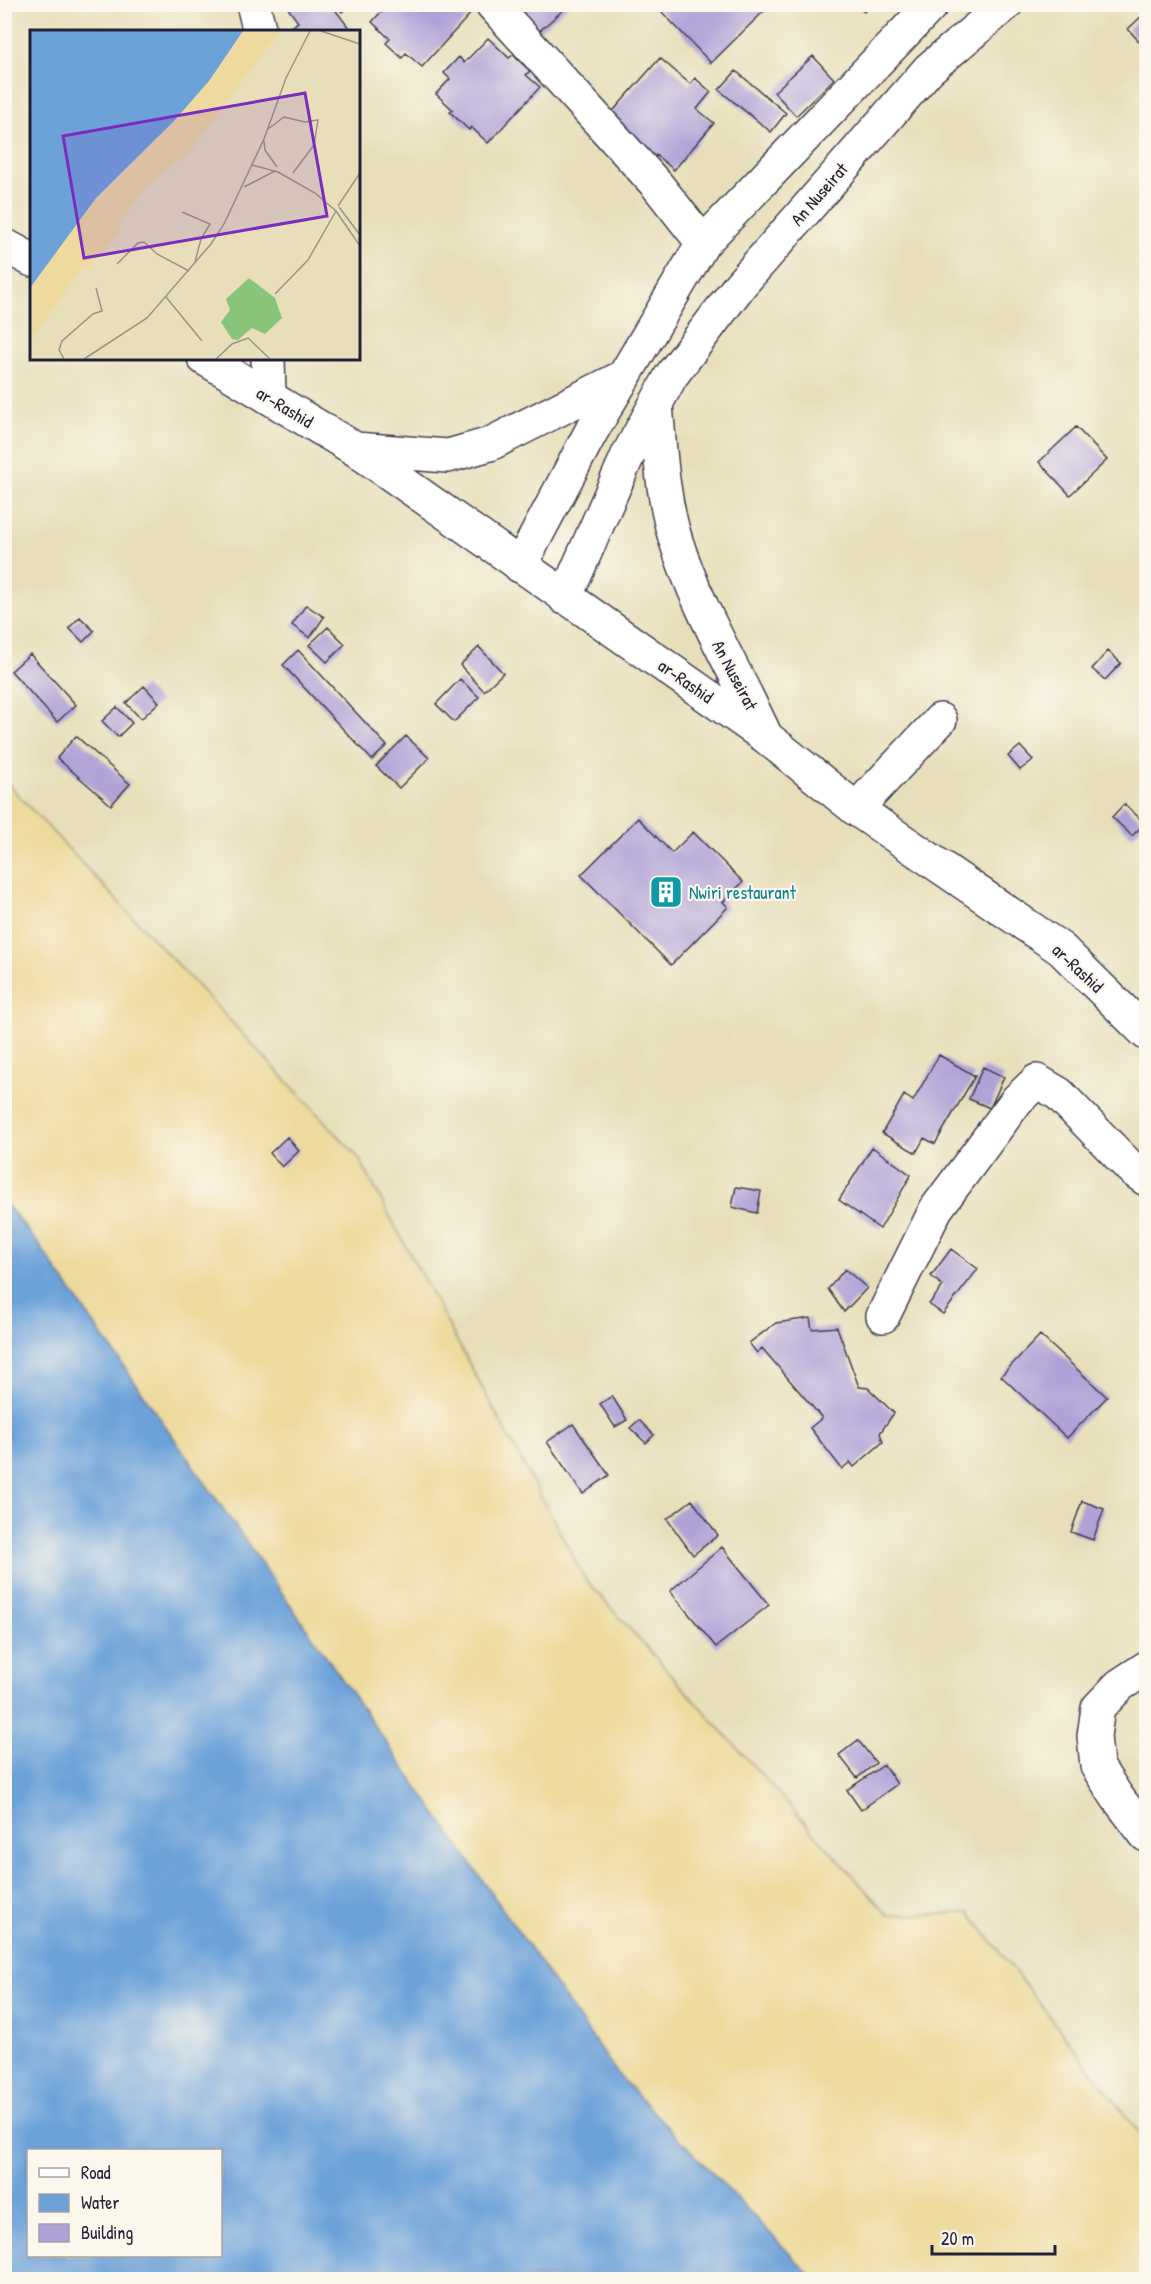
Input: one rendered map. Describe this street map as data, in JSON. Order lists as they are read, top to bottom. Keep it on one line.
{"streets":{"main road":["An Nuseirat","ar-Rashid"]},"crossings":[["An Nuseirat","ar-Rashid"]],"places":{"building":["Nwiri restaurant"]},"legend":["Road","Water","Building"],"scale_bar":"20 m"}
